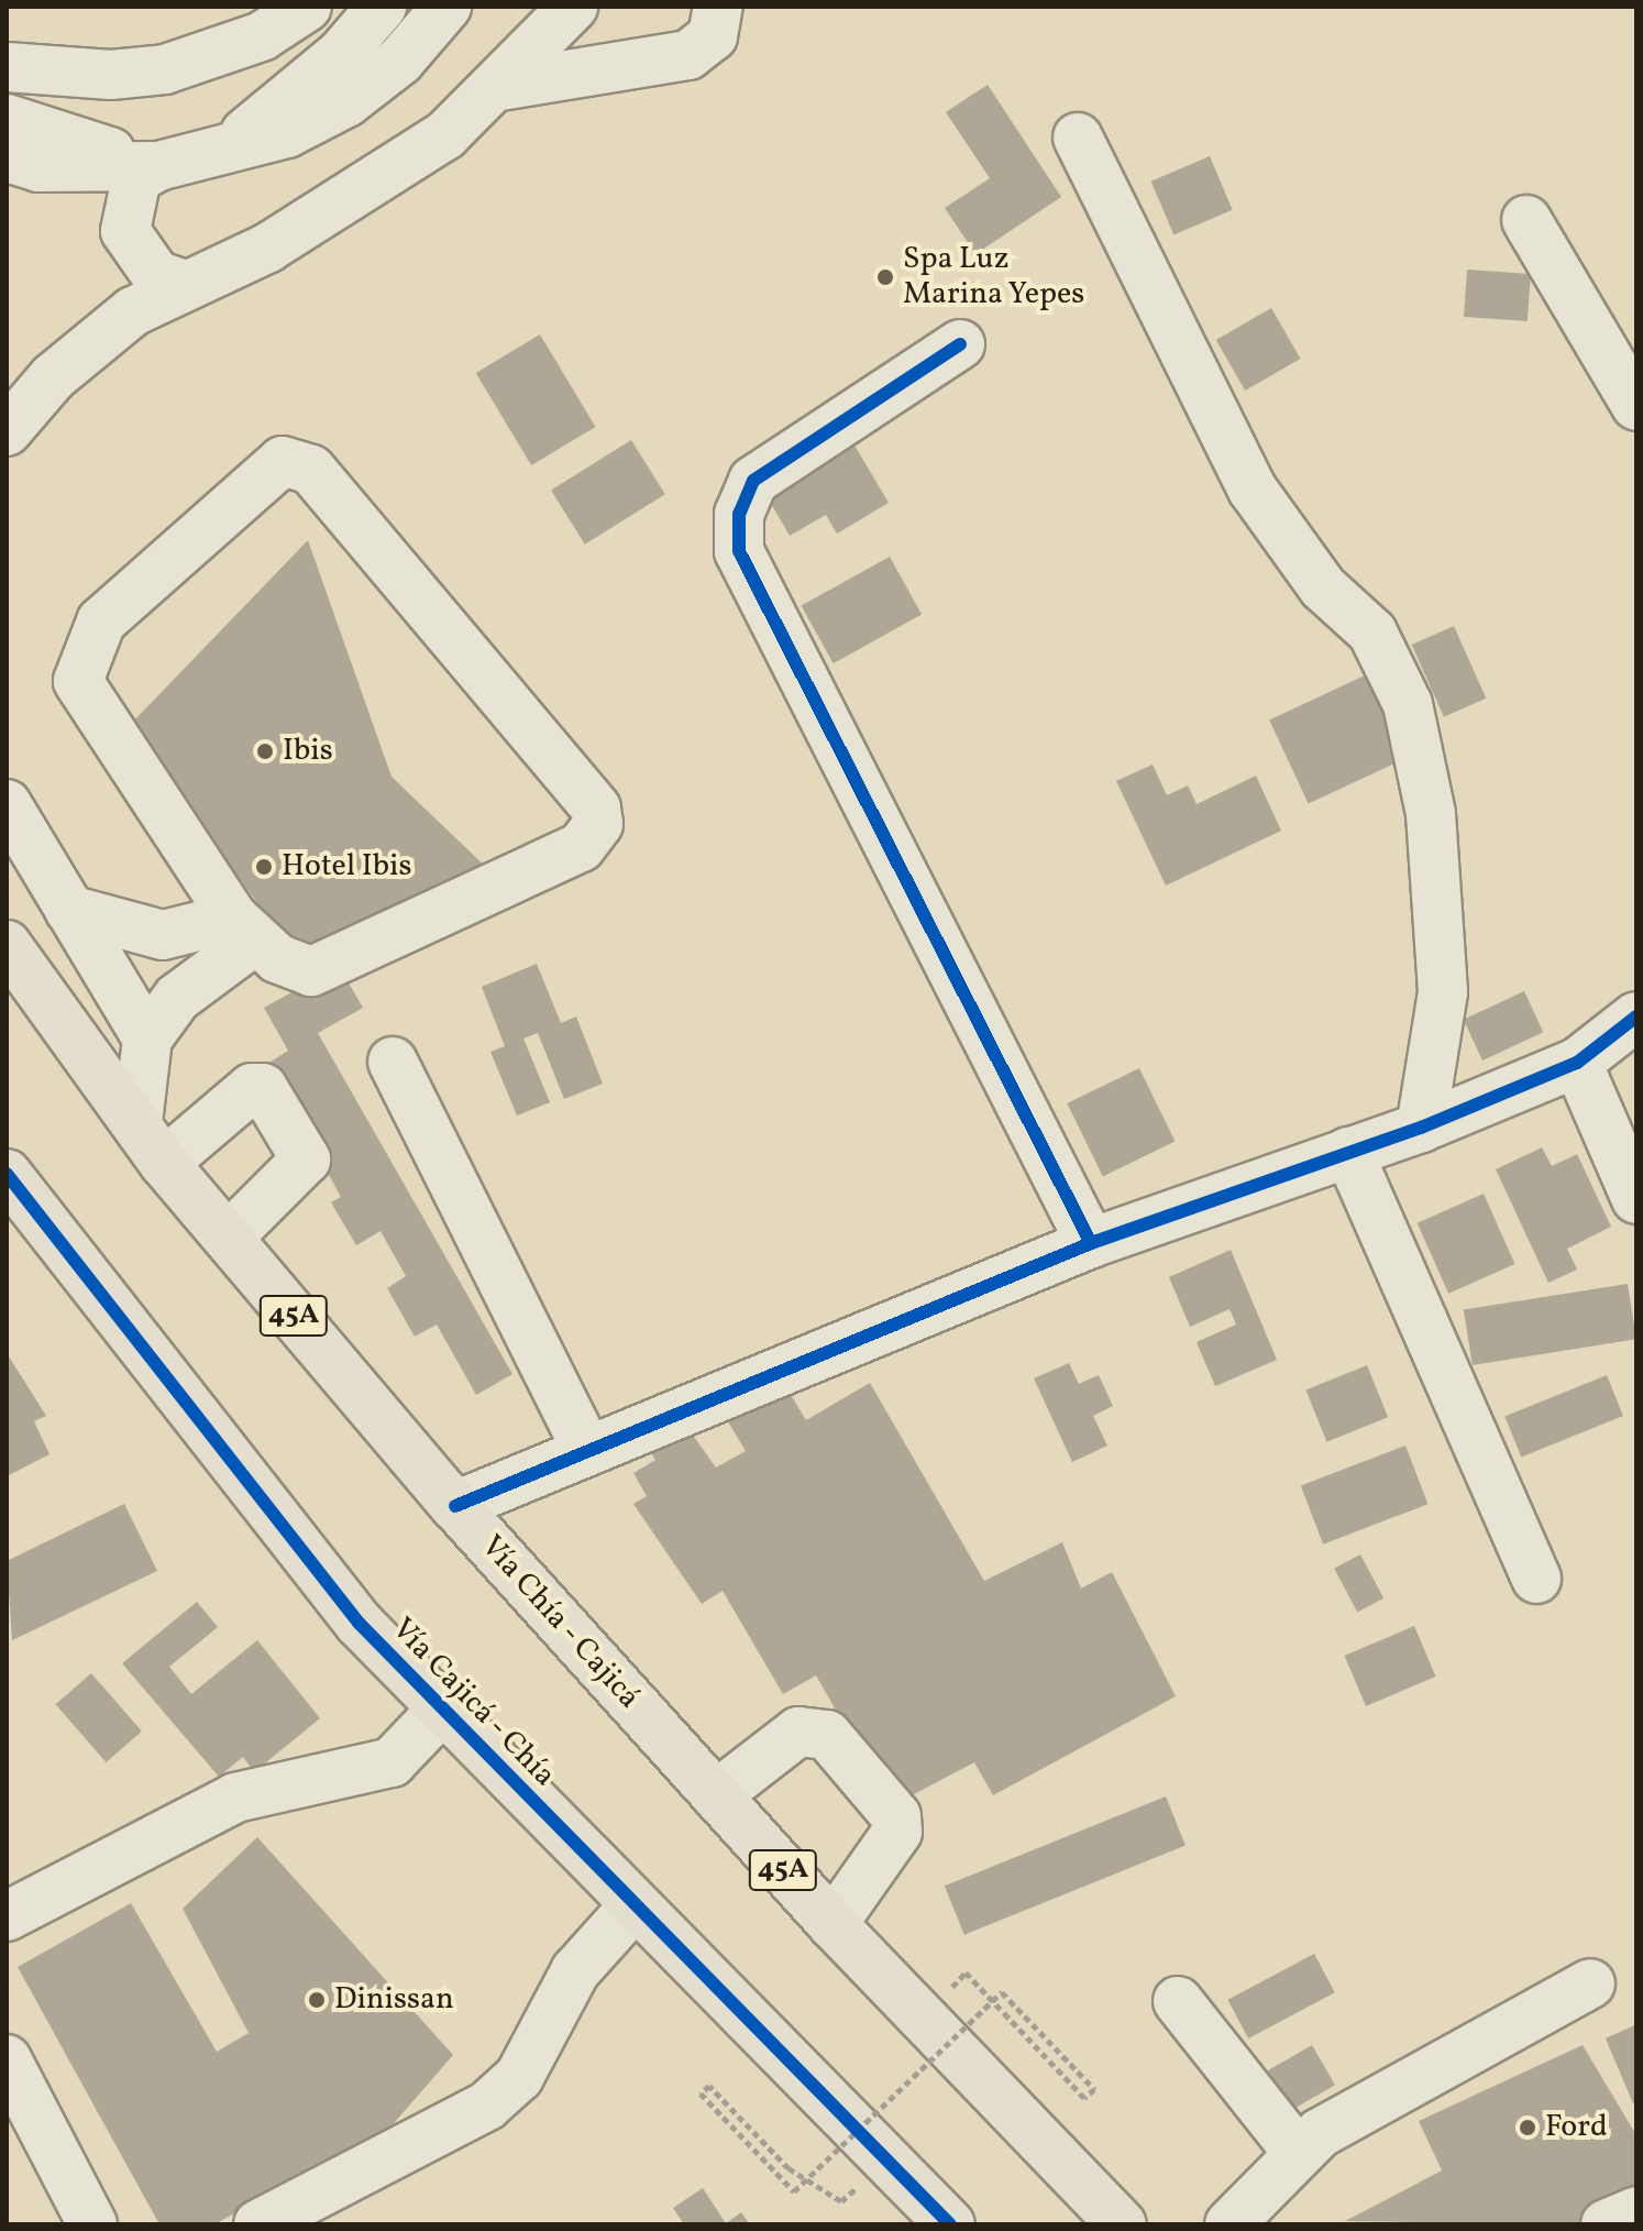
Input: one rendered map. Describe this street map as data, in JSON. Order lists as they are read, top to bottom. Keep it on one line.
{"streets":{"highway":["45A","Vía Chía - Cajicá","Vía Cajicá - Chía"]},"places":["Spa Luz Marina Yepes","Ibis","Hotel Ibis","Dinissan","Ford"]}
